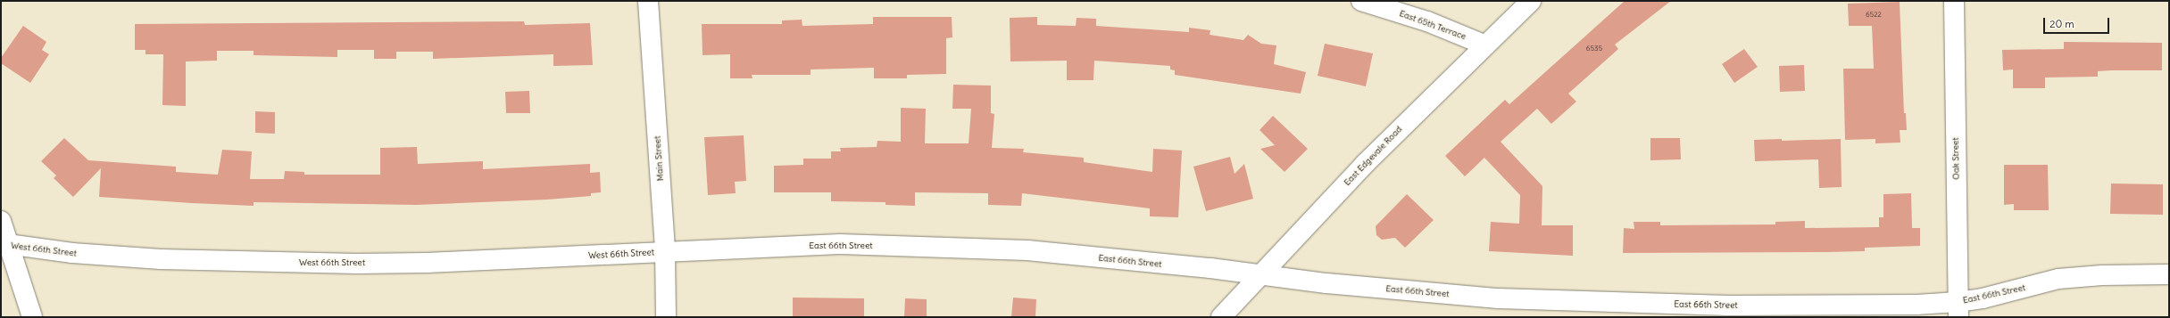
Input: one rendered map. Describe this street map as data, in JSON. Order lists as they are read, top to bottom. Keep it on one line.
{"streets":{"street":["East 65th Terrace","East Edgevale Road","Main Street","Oak Street","East 66th Street","West 66th Street"]},"crossings":[["East 65th Terrace","East Edgevale Road"],["East Edgevale Road","East 66th Street"],["Main Street","East 66th Street"],["Main Street","West 66th Street"],["Oak Street","East 66th Street"],["East 66th Street","West 66th Street"]],"house_numbers":["6522","6535"],"scale_bar":"20 m"}
